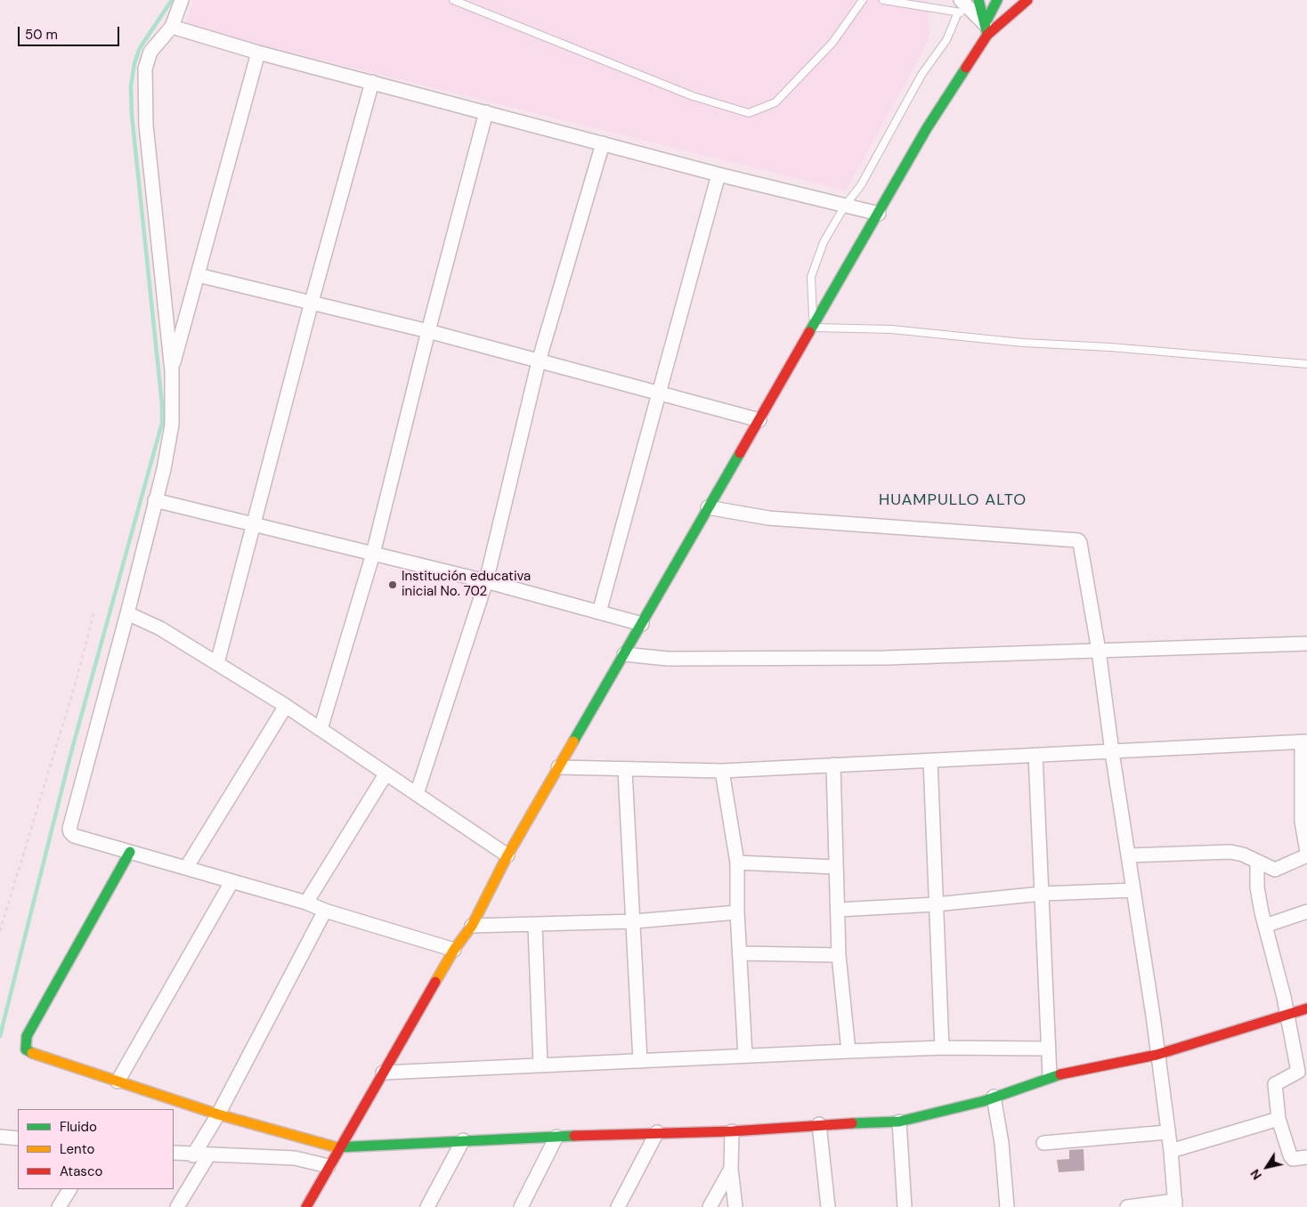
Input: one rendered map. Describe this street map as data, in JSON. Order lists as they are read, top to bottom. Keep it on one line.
{"districts":["HUAMPULLO ALTO"],"places":["Institución educativa inicial No. 702"],"legend":["Fluido","Lento","Atasco"],"scale_bar":"50 m","north":"bottom left"}
